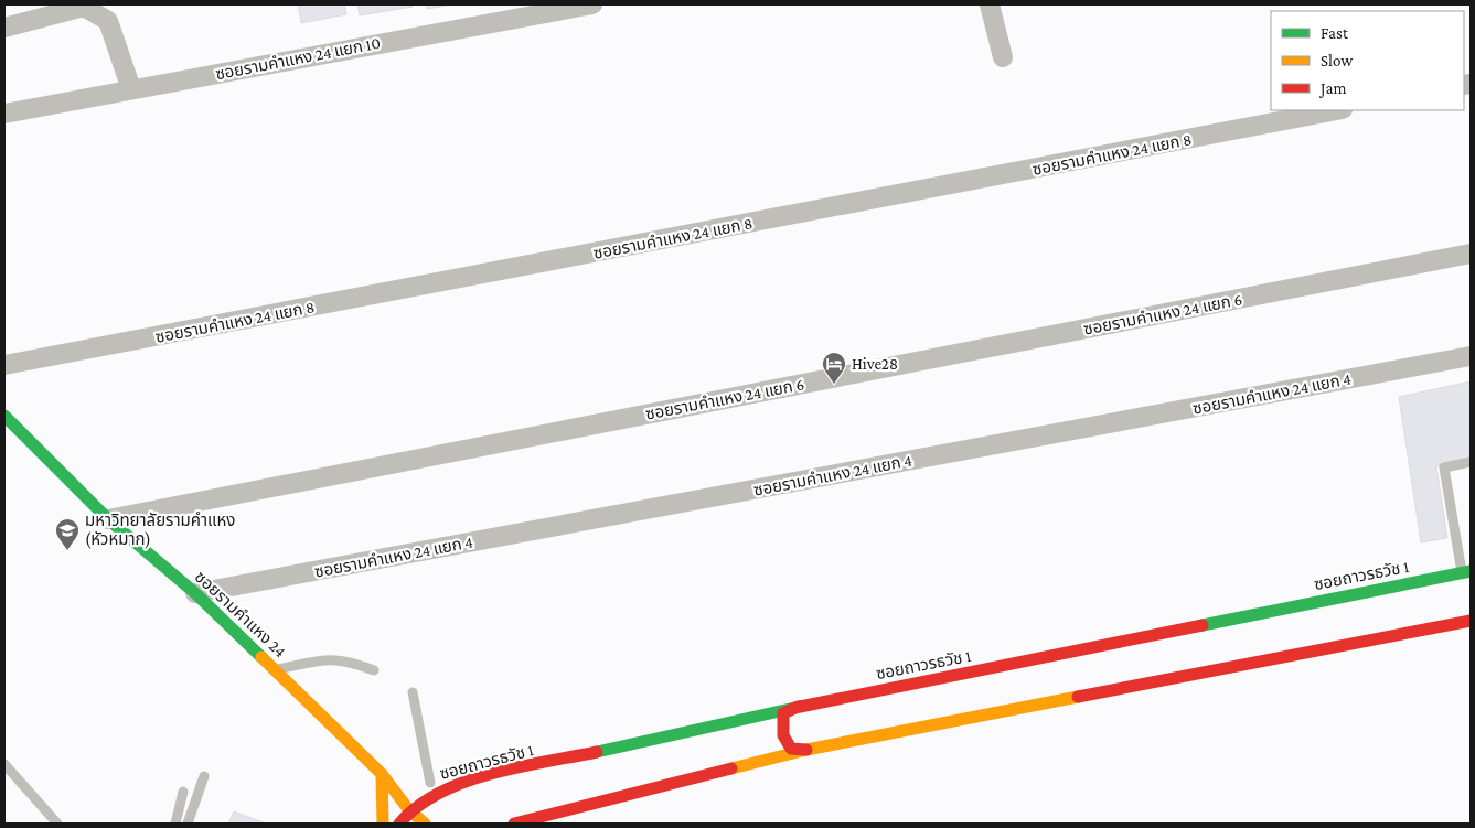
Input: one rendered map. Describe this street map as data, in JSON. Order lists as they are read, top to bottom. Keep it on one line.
{"streets":{"main road":["ซอยถาวรธวัช 1","ซอยรามคำแหง 24"],"street":["ซอยรามคำแหง 24 แยก 10","ซอยรามคำแหง 24 แยก 8","ซอยรามคำแหง 24 แยก 6","ซอยรามคำแหง 24 แยก 4"]},"crossings":[["ซอยรามคำแหง 24 แยก 6","ซอยรามคำแหง 24"],["ซอยรามคำแหง 24 แยก 4","ซอยรามคำแหง 24"],["ซอยถาวรธวัช 1","ซอยรามคำแหง 24"]],"places":{"hotel":["Hive28"],"school or university":["มหาวิทยาลัยรามคำแหง (หัวหมาก)"]},"legend":["Fast","Slow","Jam"]}
